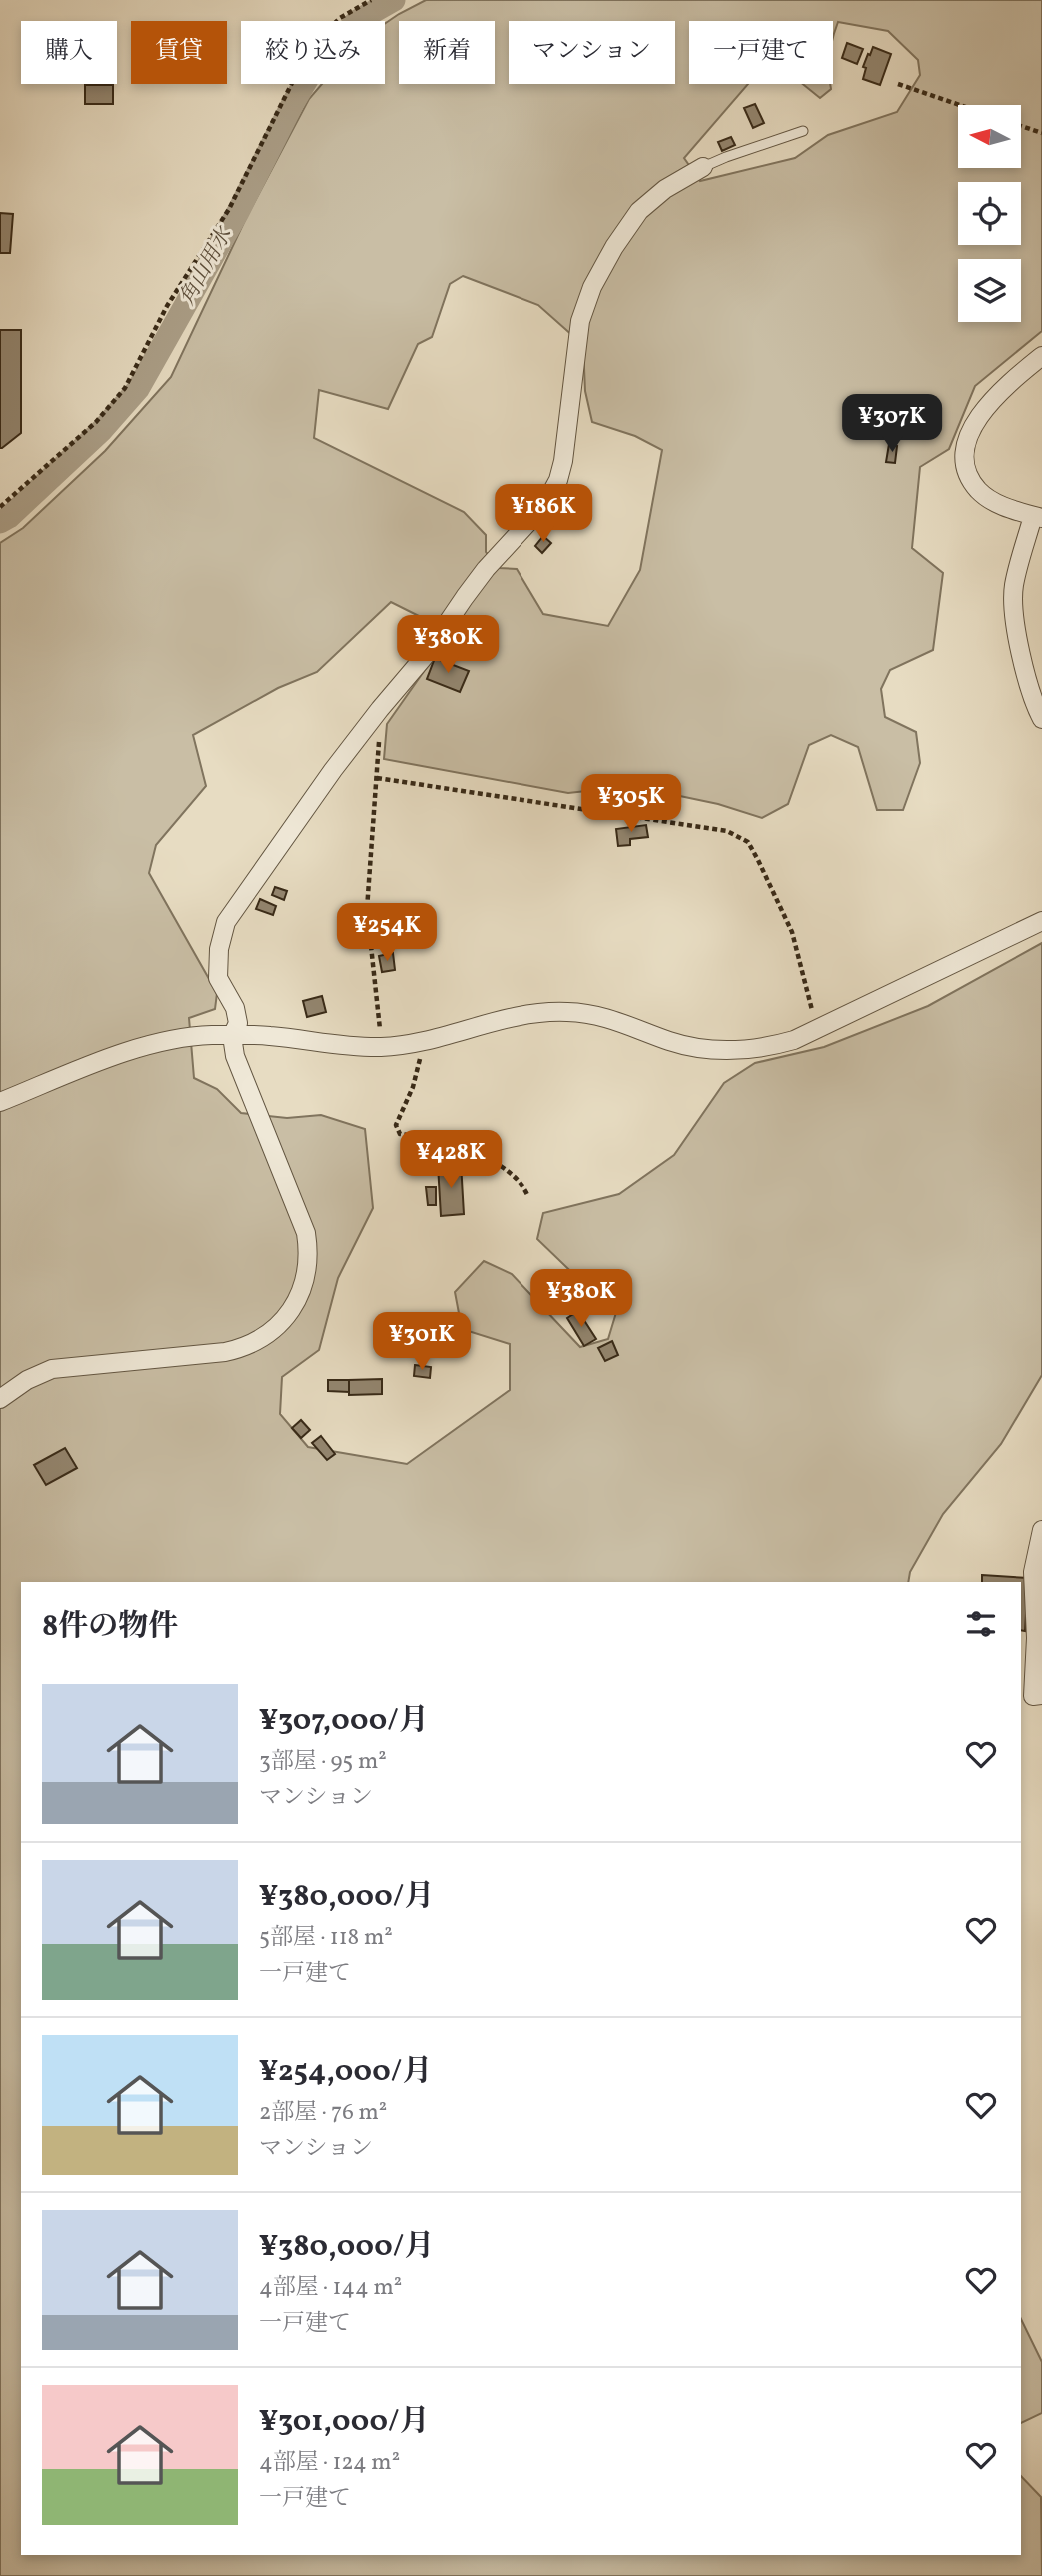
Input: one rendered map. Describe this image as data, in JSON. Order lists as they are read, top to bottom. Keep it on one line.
{"water":["角山用水"],"north":"left","page":{"chip":["購入","賃貸","絞り込み","新着","マンション","一戸建て"],"price":["¥307K","¥186K","¥380K","¥305K","¥254K","¥428K","¥380K","¥301K"],"heading":"8件の物件","list":[{"name":"¥307,000/月","note":"3部屋 · 95 m² · マンション"},{"name":"¥380,000/月","note":"5部屋 · 118 m² · 一戸建て"},{"name":"¥254,000/月","note":"2部屋 · 76 m² · マンション"},{"name":"¥380,000/月","note":"4部屋 · 144 m² · 一戸建て"},{"name":"¥301,000/月","note":"4部屋 · 124 m² · 一戸建て"}]}}
